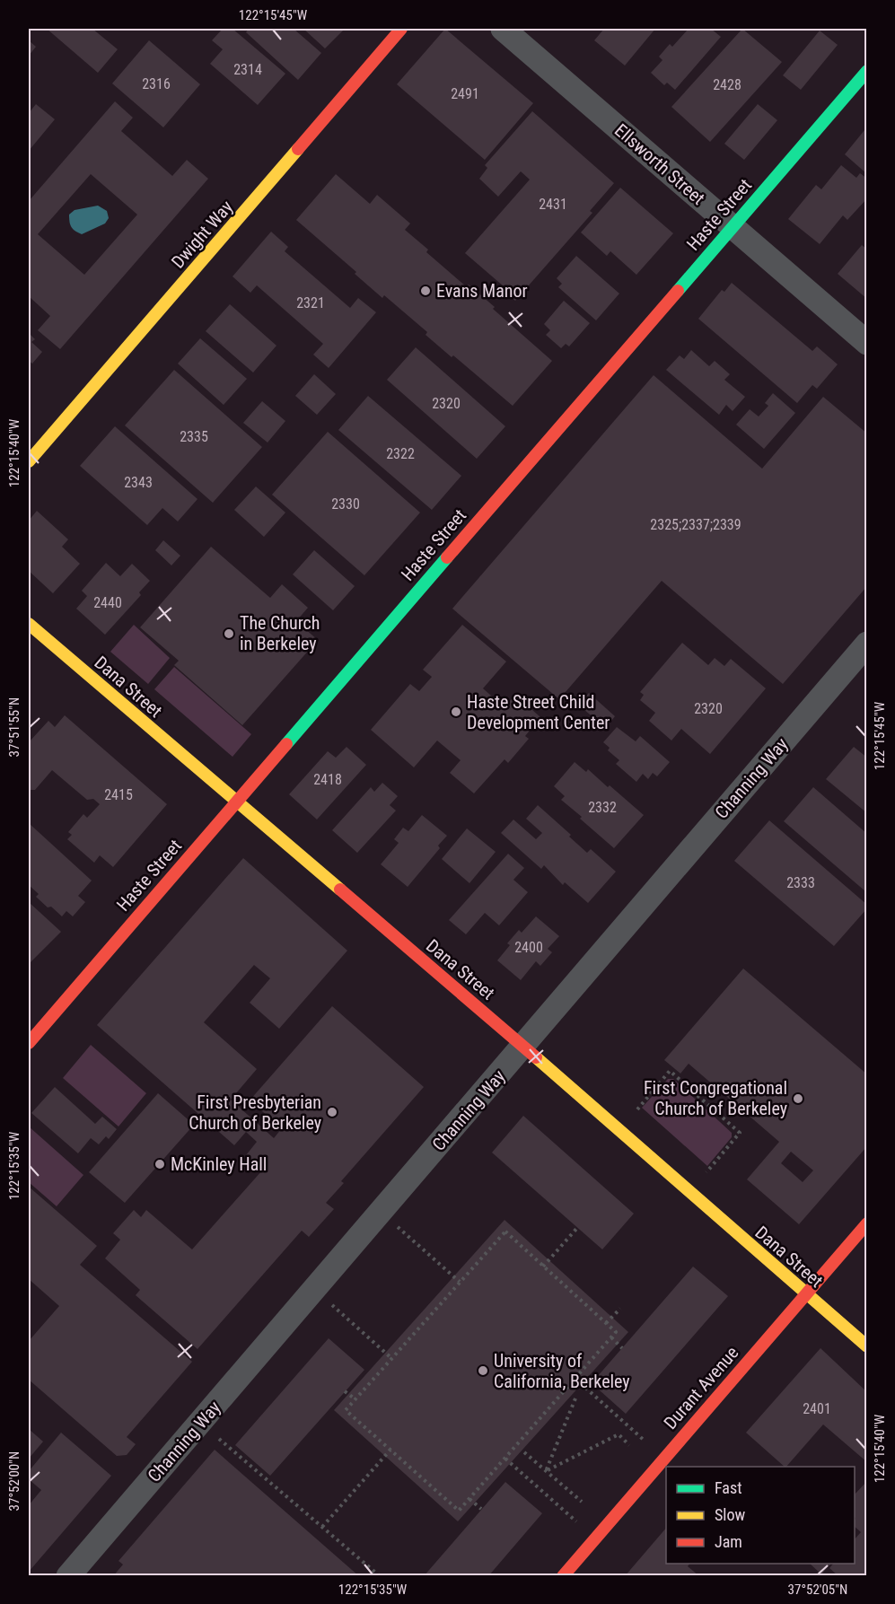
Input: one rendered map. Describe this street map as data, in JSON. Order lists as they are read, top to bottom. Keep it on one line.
{"streets":{"street":["Ellsworth Street","Haste Street","Dwight Way","Dana Street","Channing Way","Durant Avenue"]},"crossings":[["Ellsworth Street","Haste Street"],["Haste Street","Dana Street"],["Dana Street","Channing Way"],["Dana Street","Durant Avenue"]],"places":["Evans Manor","The Church in Berkeley","Haste Street Child Development Center","First Congregational Church of Berkeley","First Presbyterian Church of Berkeley","McKinley Hall","University of California, Berkeley"],"house_numbers":["2314","2316","2428","2491","2431","2321","2320","2335","2322","2343","2330","2325;2337;2339","2440","2320","2418","2415","2332","2333","2400","2401"],"legend":["Fast","Slow","Jam"],"coordinates":["122°15'45\"W","122°15'40\"W","37°51'55\"N","122°15'35\"W","37°52'00\"N","37°52'05\"N"]}
